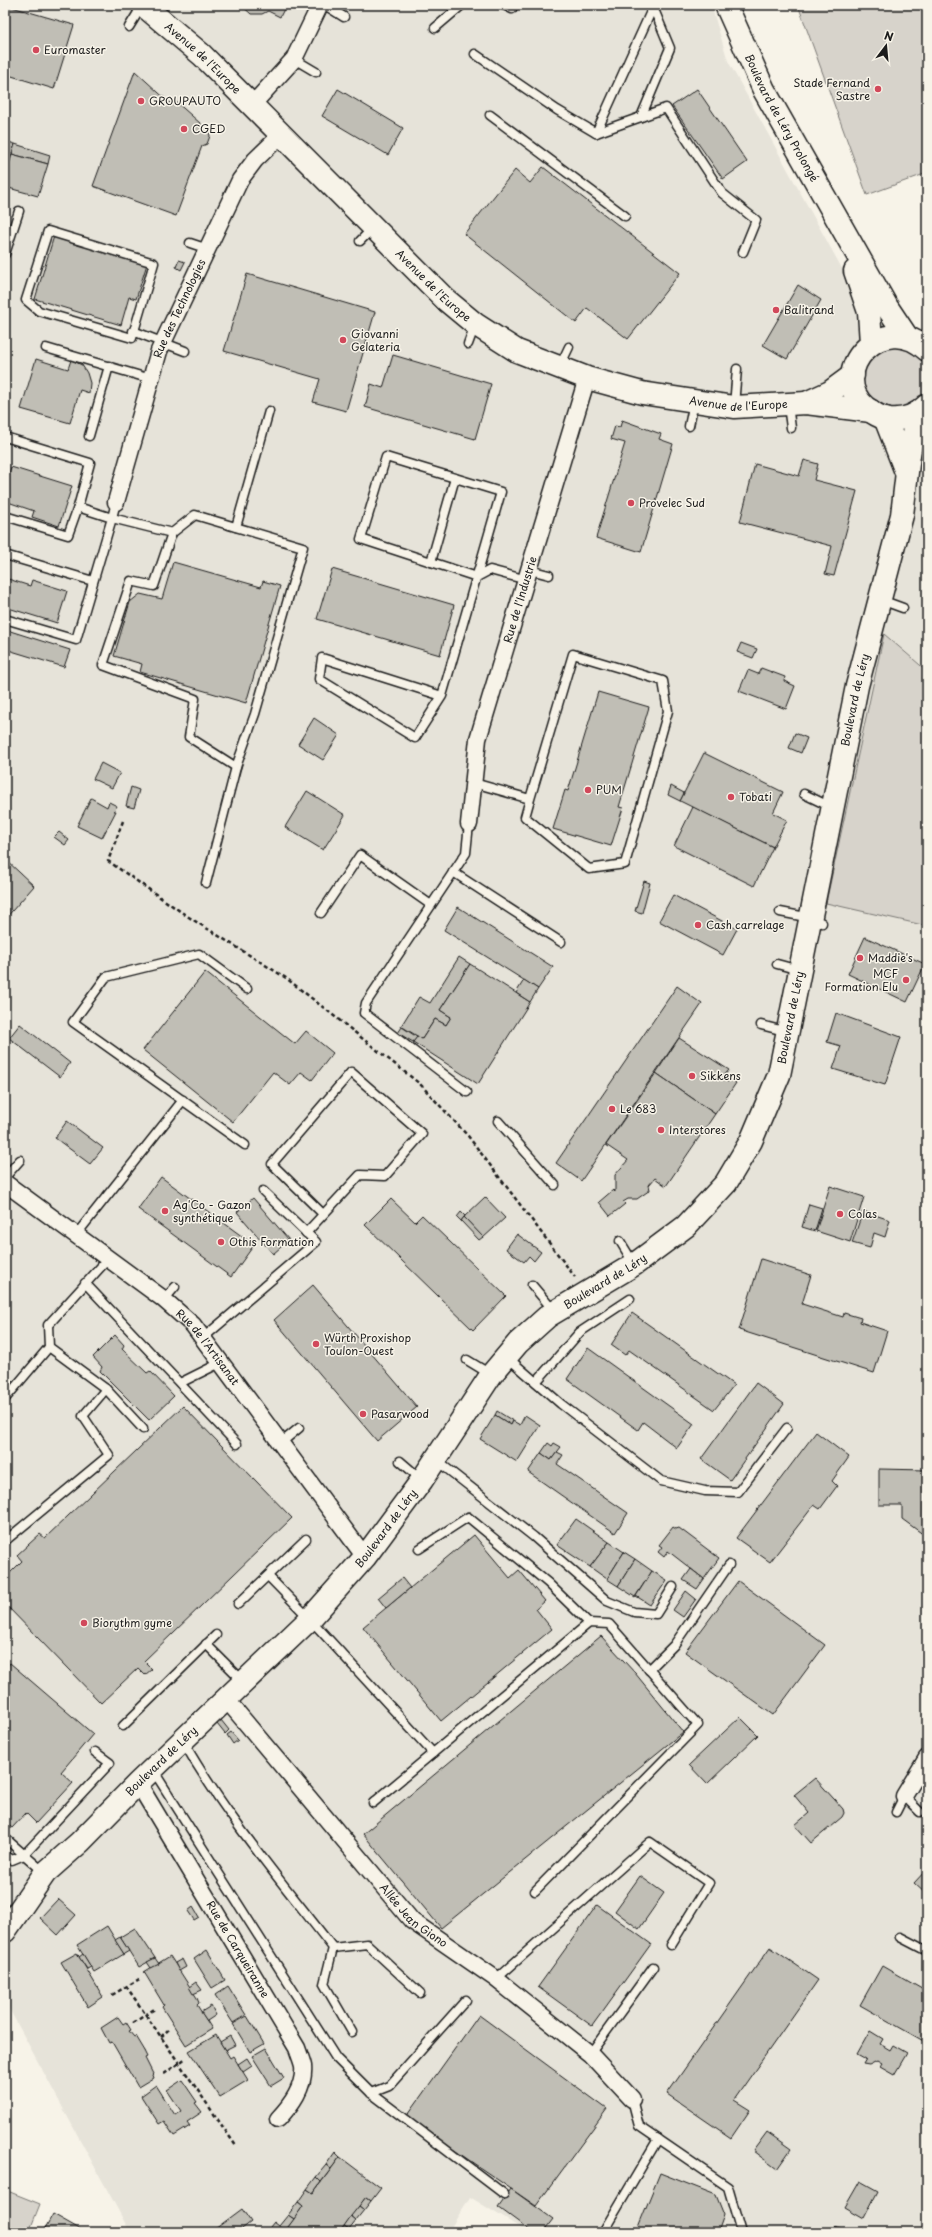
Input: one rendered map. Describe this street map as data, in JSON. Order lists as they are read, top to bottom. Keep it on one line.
{"streets":{"street":["Avenue de l'Europe","Boulevard de Léry Prolongé","Rue des Technologies","Rue de l'Industrie","Boulevard de Léry","Rue de l'Artisanat","Allée Jean Giono","Rue de Carqueiranne"]},"crossings":[["Avenue de l'Europe","Rue des Technologies"],["Avenue de l'Europe","Rue de l'Industrie"],["Avenue de l'Europe","Boulevard de Léry"],["Boulevard de Léry","Rue de l'Artisanat"],["Boulevard de Léry","Allée Jean Giono"],["Boulevard de Léry","Rue de Carqueiranne"]],"places":["Euromaster","Stade Fernand Sastre","GROUPAUTO","CGED","Balitrand","Giovanni Gelateria","Provelec Sud","PUM","Tobati","Cash carrelage","Maddie's","MCF Formation Elu","Sikkens","Le 683","Interstores","Ag'Co - Gazon synthétique","Colas","Othis Formation","Würth Proxishop Toulon-Ouest","Pasarwood","Biorythm gyme"],"north":"top"}
